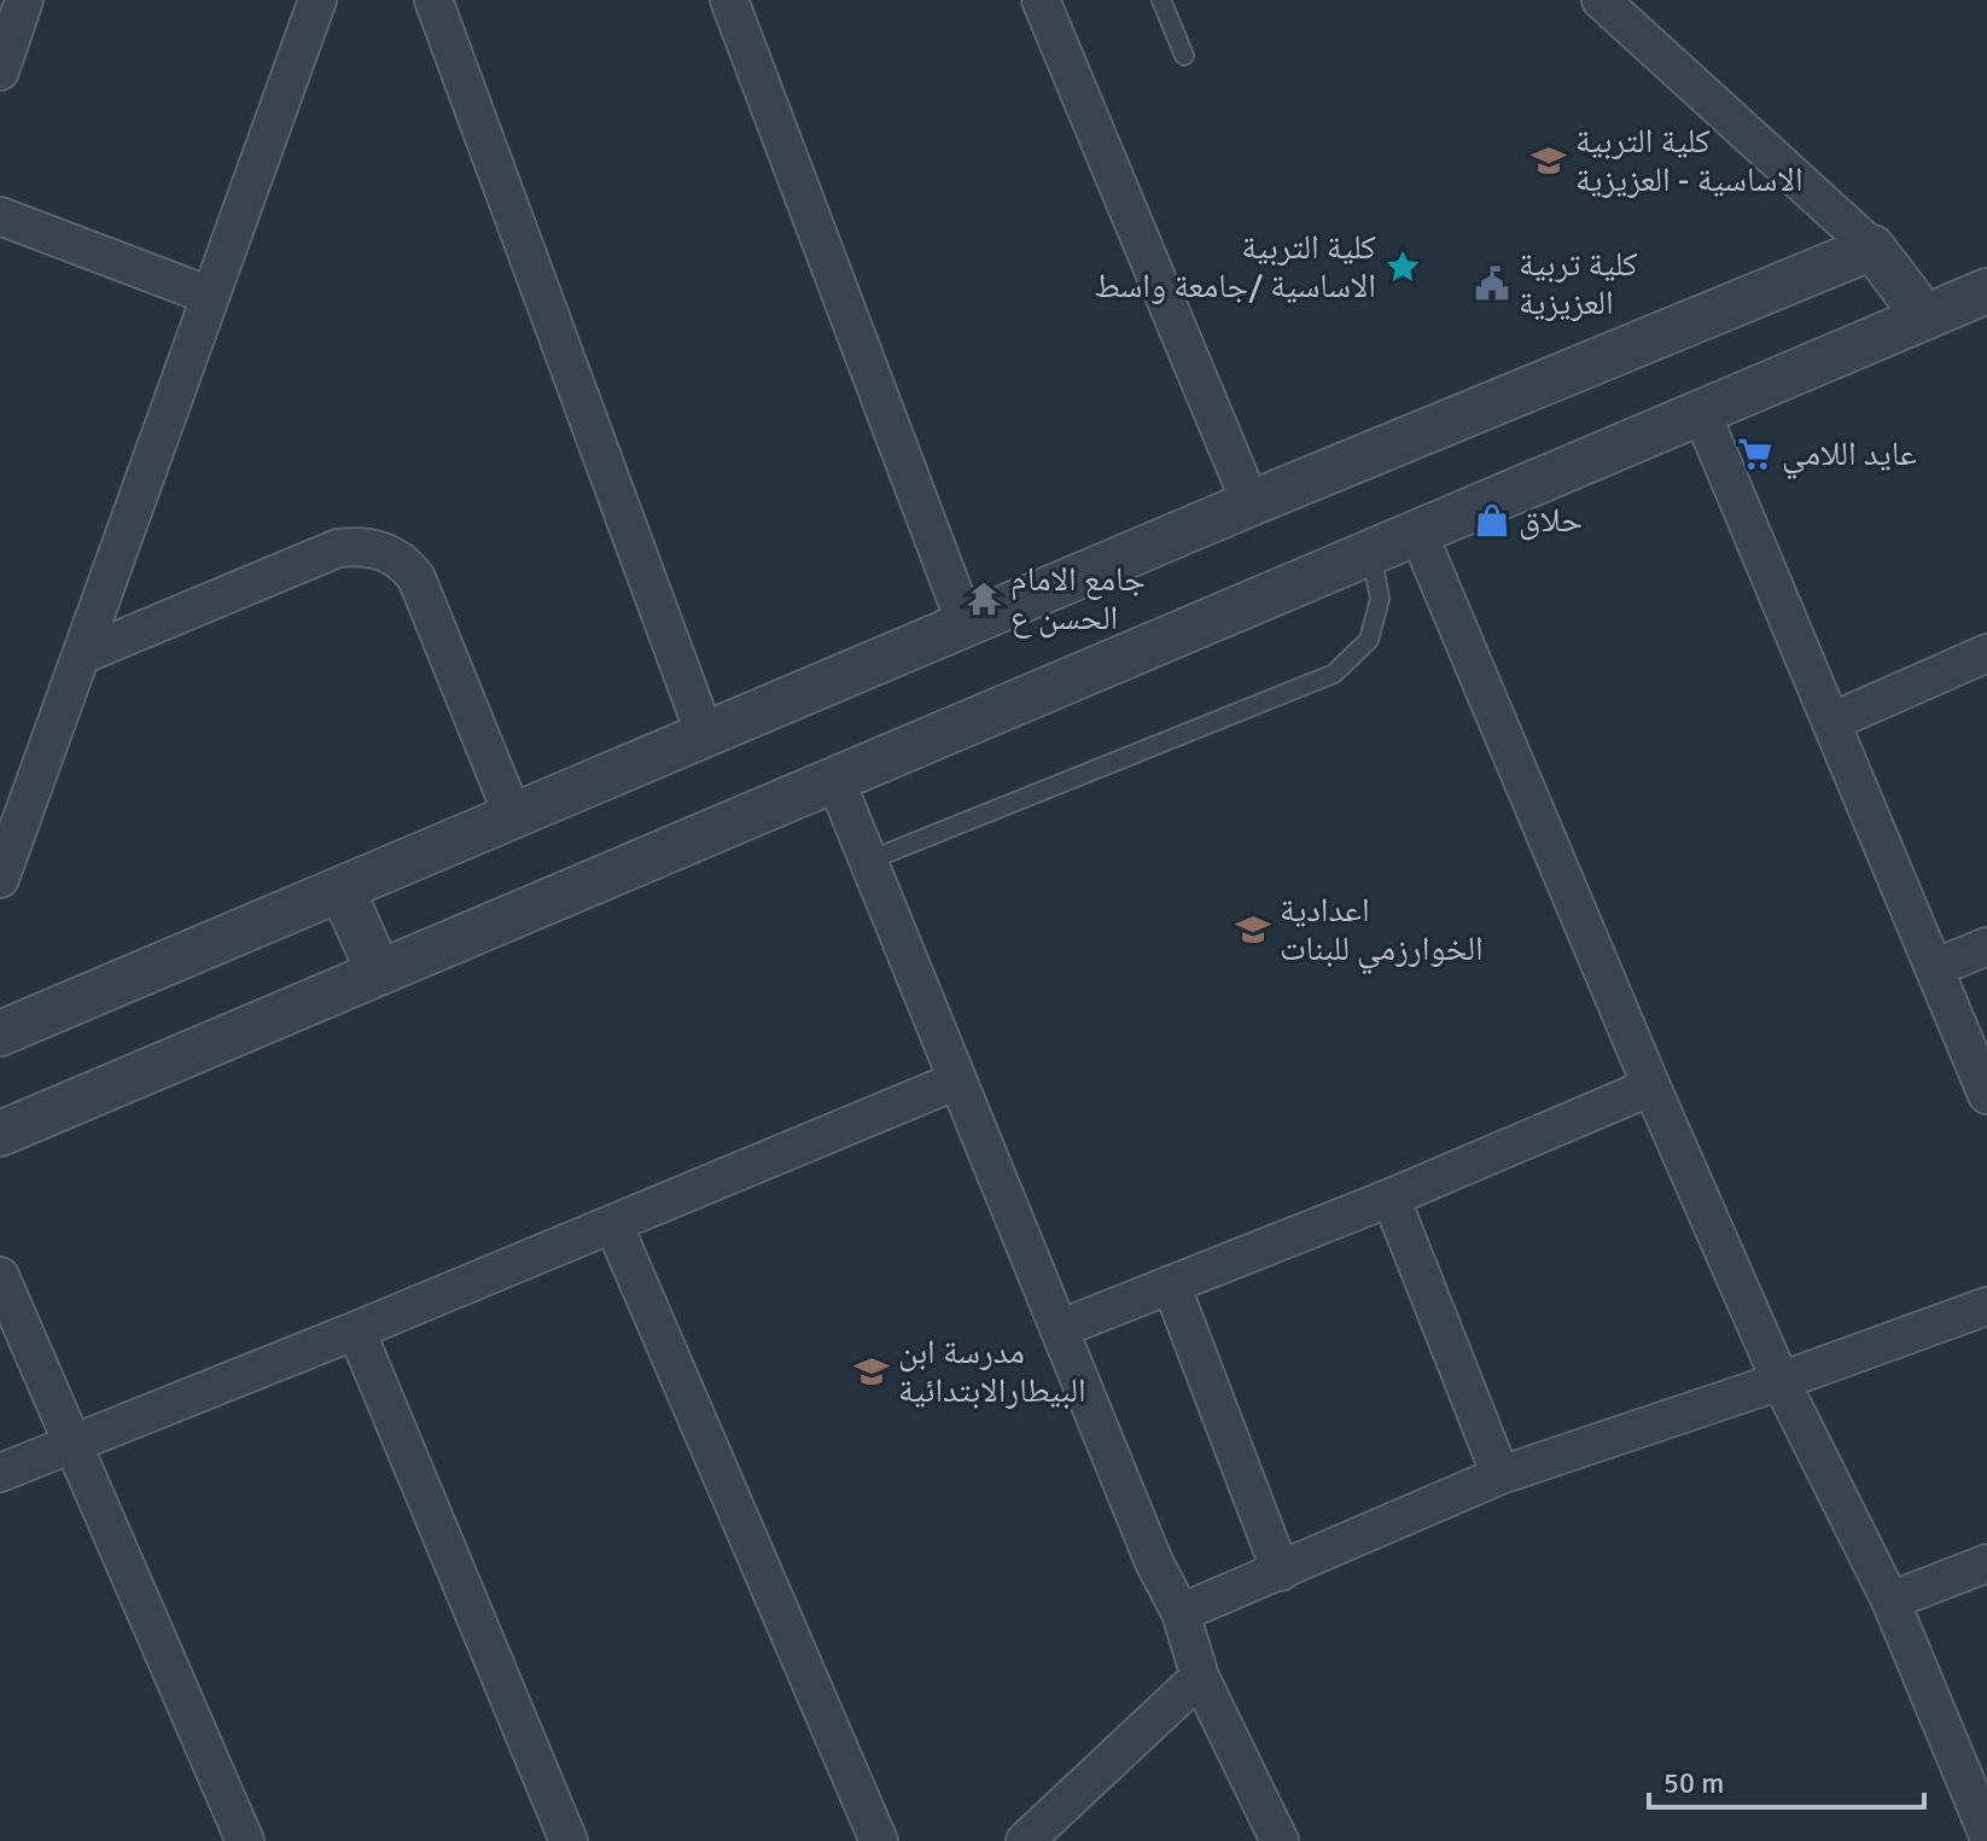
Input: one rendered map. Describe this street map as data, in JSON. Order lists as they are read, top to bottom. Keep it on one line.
{"places":{"school or university":["كلية التربية الاساسية - العزيزية","اعدادية الخوارزمي للبنات","مدرسة ابن البيطارالابتدائية"],"place":["كلية التربية الاساسية /جامعة واسط"],"public building":["كلية تربية العزيزية"],"supermarket":["عايد اللامي"],"shop":["حلاق"],"temple":["جامع الامام الحسن ع"]},"scale_bar":"50 m"}
